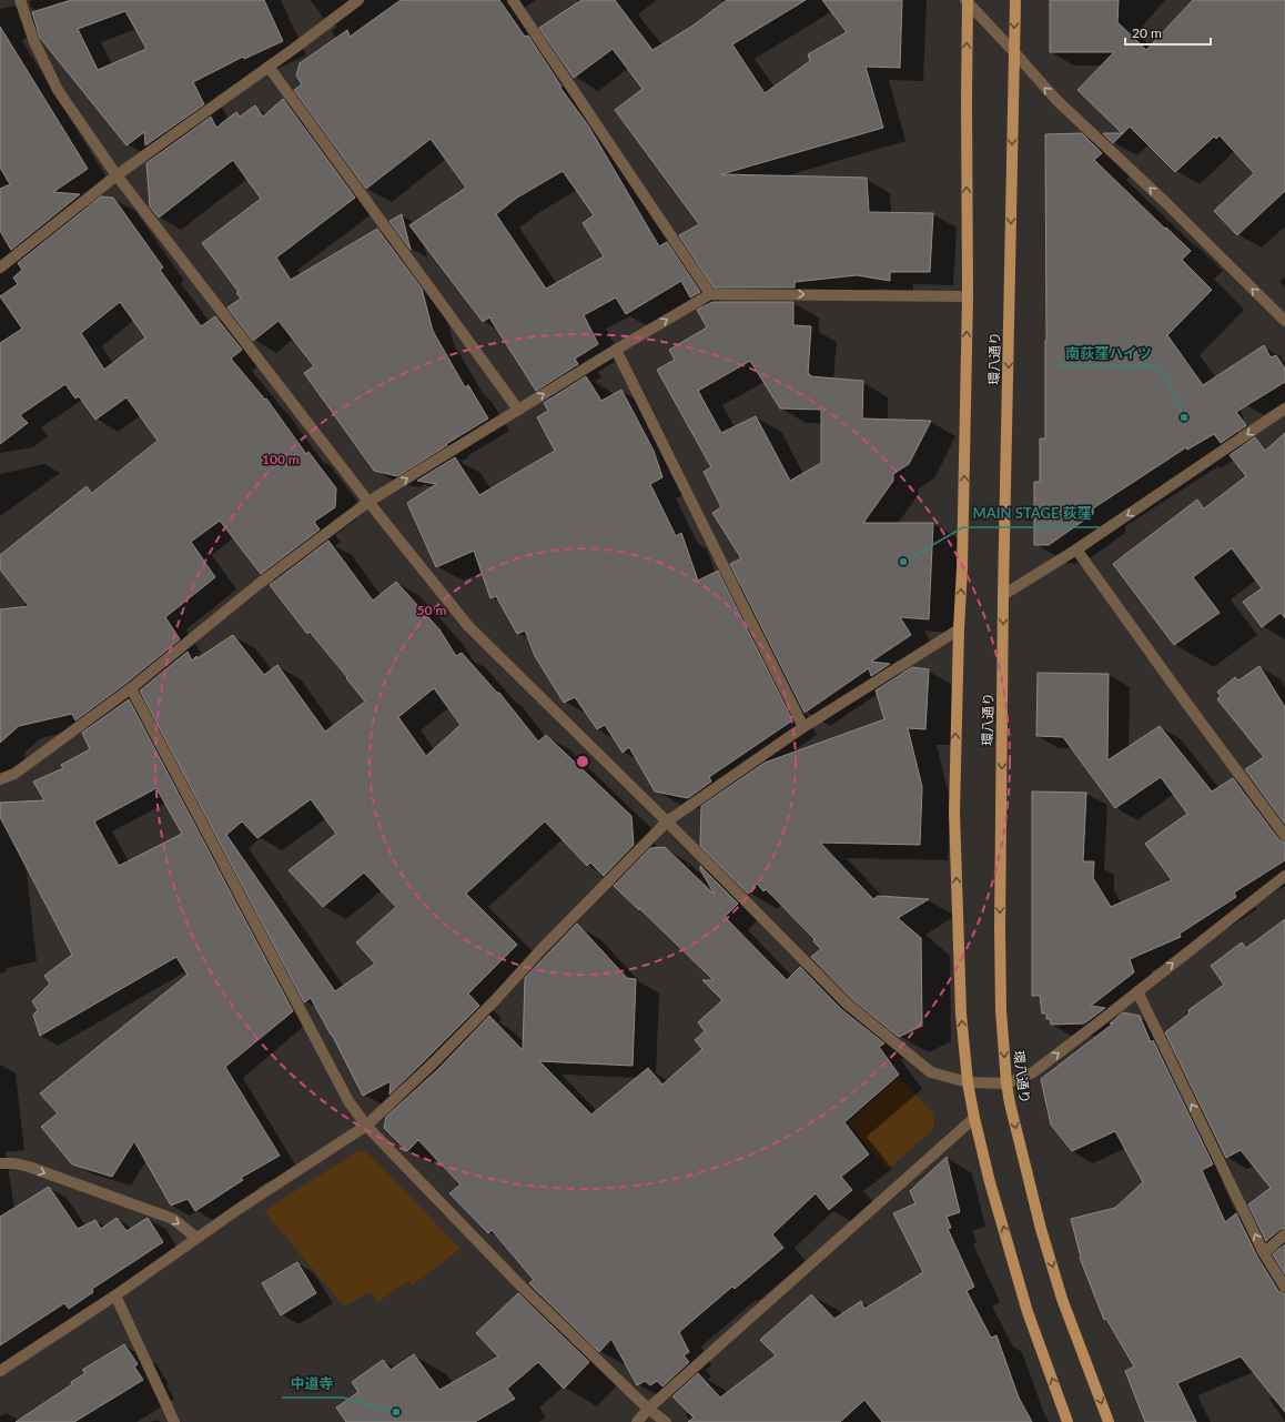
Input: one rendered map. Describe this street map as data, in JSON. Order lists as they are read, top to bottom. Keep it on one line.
{"streets":{"main road":["環八通り"]},"places":["南荻窪ハイツ","MAIN STAGE 荻窪","中道寺"],"scale_bar":"20 m","rings":["100 m","50 m"]}
